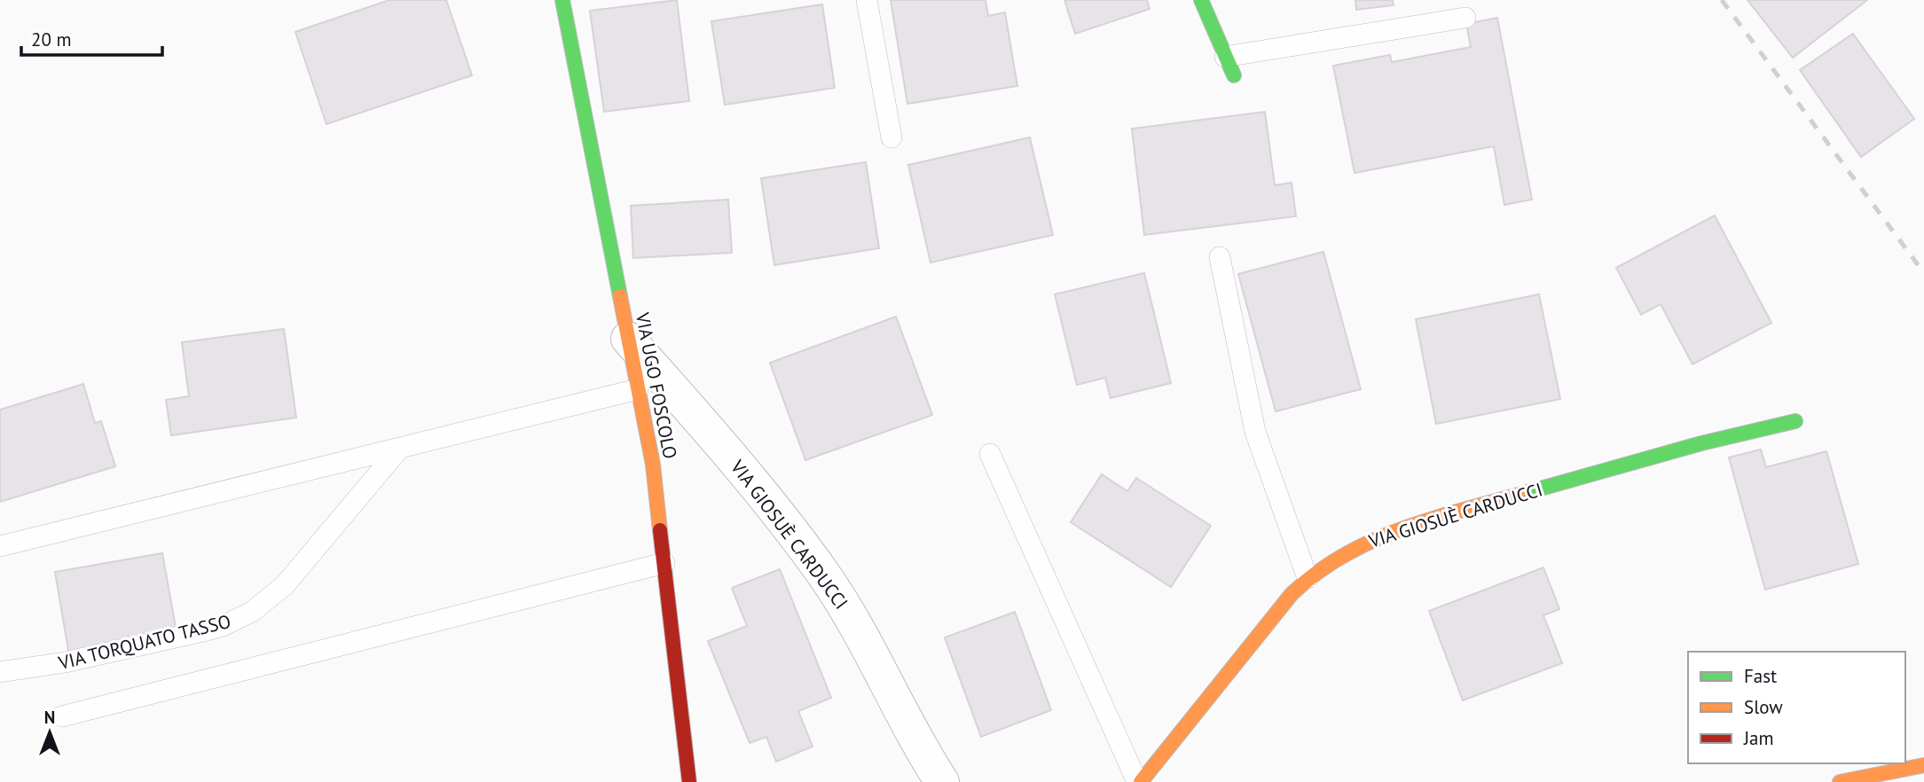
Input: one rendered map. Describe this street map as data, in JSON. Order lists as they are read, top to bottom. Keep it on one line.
{"streets":{"street":["VIA UGO FOSCOLO","VIA GIOSUÈ CARDUCCI"],"lane":["VIA TORQUATO TASSO"]},"crossings":[["VIA UGO FOSCOLO","VIA GIOSUÈ CARDUCCI"]],"legend":["Fast","Slow","Jam"],"scale_bar":"20 m","north":"top"}
